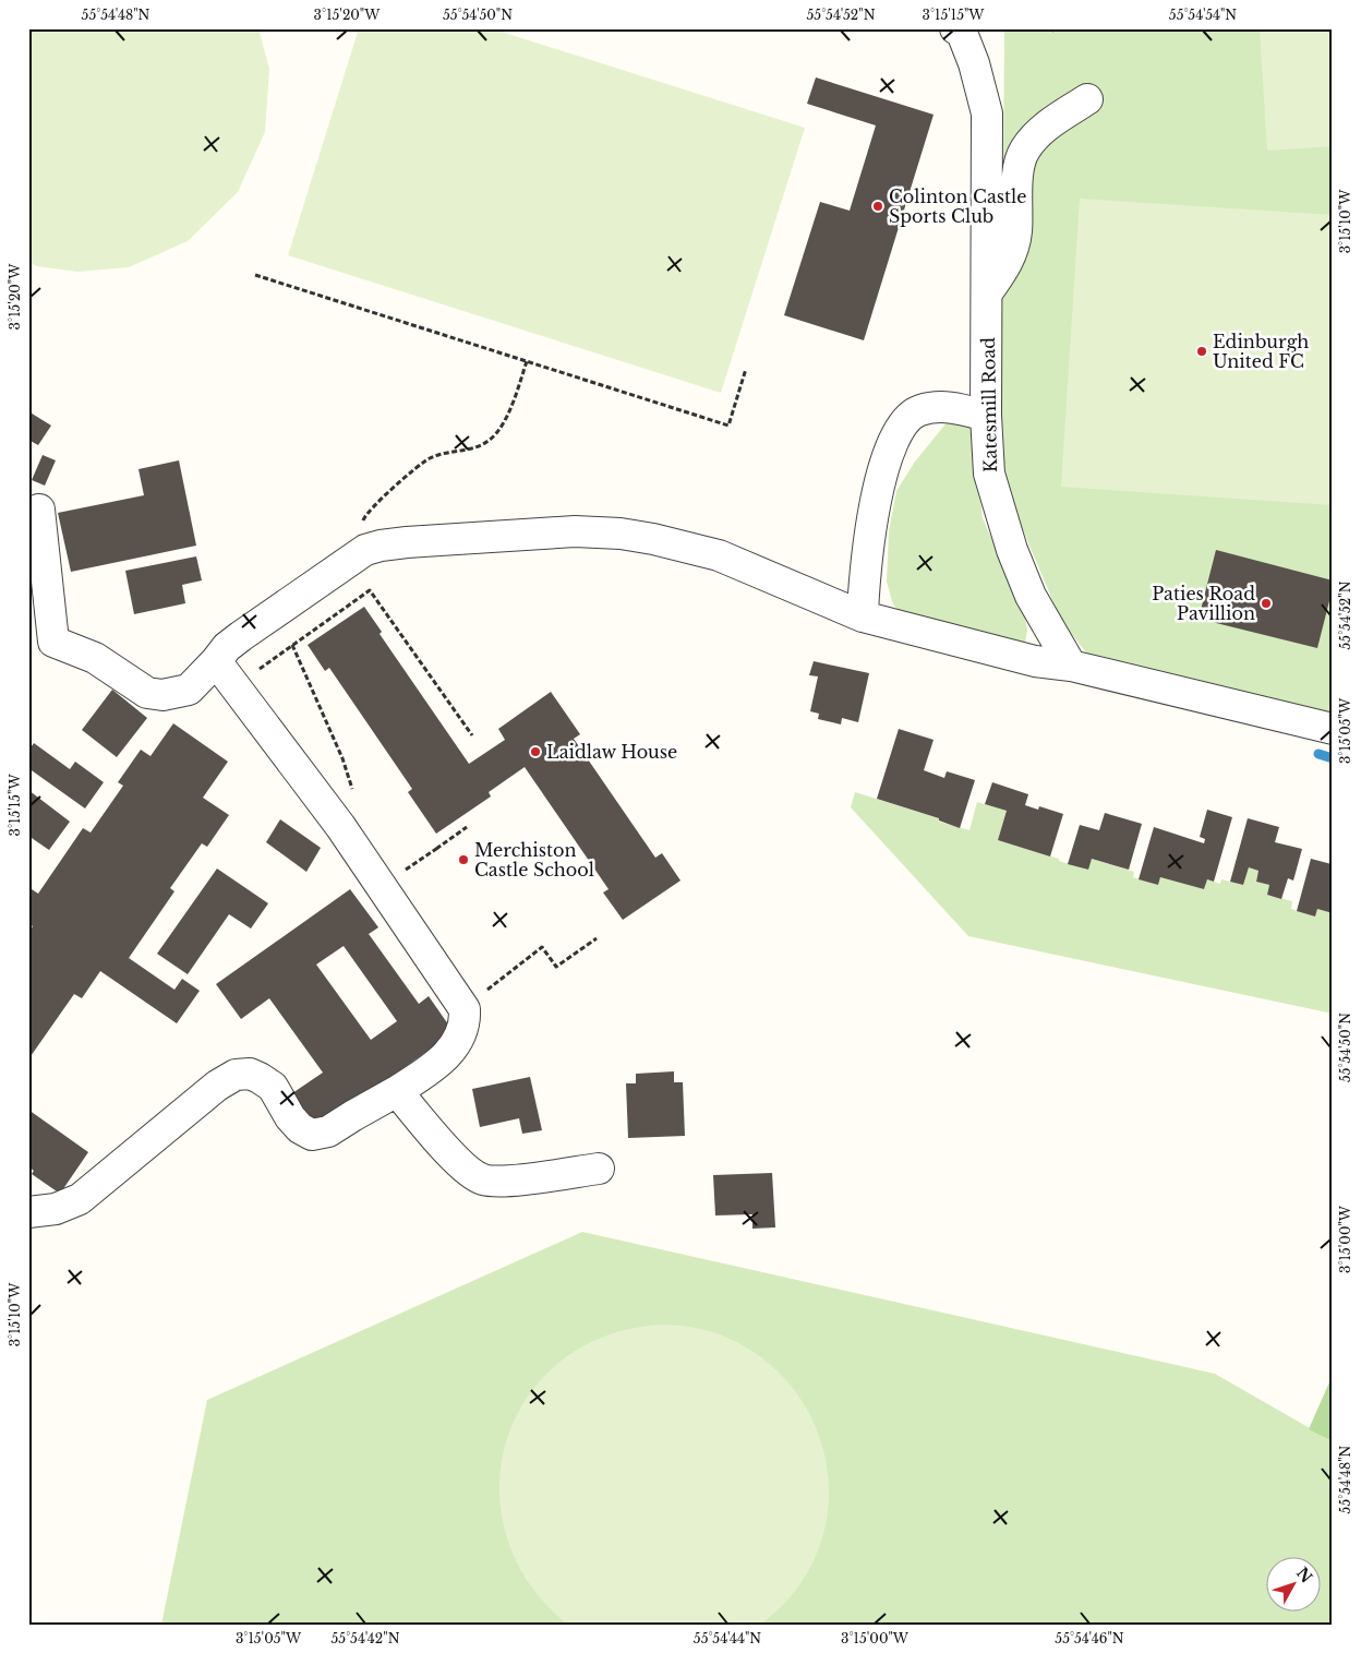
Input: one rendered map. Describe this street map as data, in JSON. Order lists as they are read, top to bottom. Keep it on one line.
{"streets":{"street":["Katesmill Road"]},"places":["Colinton Castle Sports Club","Edinburgh United FC","Paties Road Pavillion","Laidlaw House","Merchiston Castle School"],"north":"top right","coordinates":["55°54'48\"N","3°15'20\"W","55°54'50\"N","55°54'52\"N","3°15'15\"W","55°54'54\"N","3°15'10\"W","3°15'05\"W","3°15'00\"W","55°54'42\"N","55°54'44\"N","55°54'46\"N"]}
